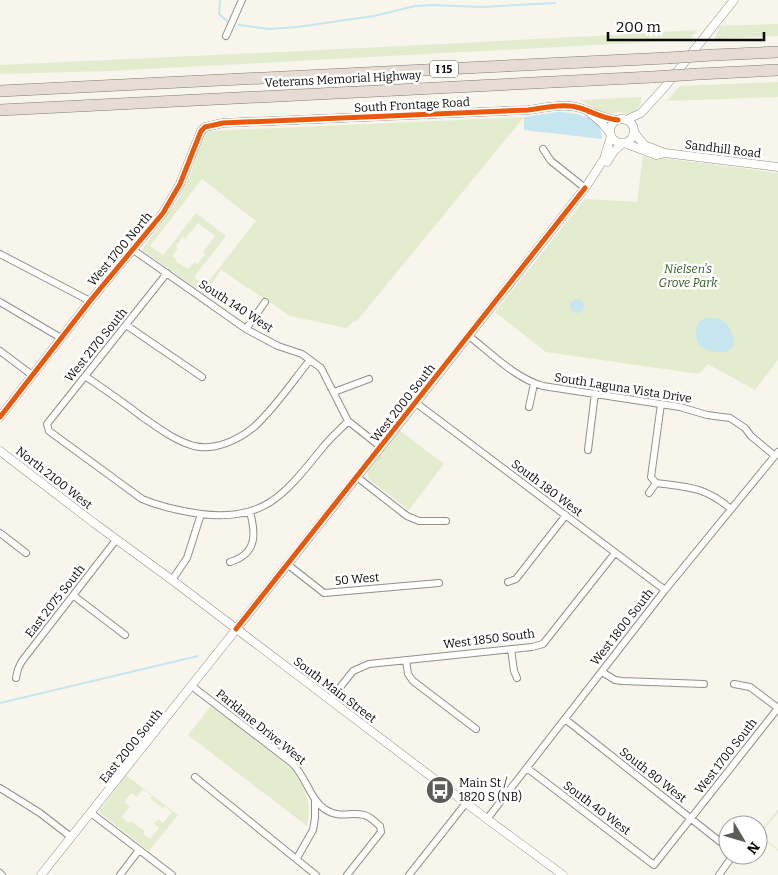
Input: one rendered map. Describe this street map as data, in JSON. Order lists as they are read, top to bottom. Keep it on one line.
{"streets":{"highway":["I 15","Veterans Memorial Highway"],"street":["South Frontage Road","Sandhill Road","West 1700 North","South 140 West","West 2170 South","South Laguna Vista Drive","West 2000 South","North 2100 West","South 180 West","50 West","East 2075 South","West 1800 South","West 1850 South","South Main Street","Parklane Drive West","East 2000 South","West 1700 South","South 80 West","South 40 West"]},"crossings":[["South Frontage Road","Sandhill Road"],["South Frontage Road","West 1700 North"],["South Frontage Road","West 2000 South"],["Sandhill Road","West 2000 South"],["West 1700 North","South 140 West"],["South 140 West","West 2170 South"],["South 140 West","West 2000 South"],["South Laguna Vista Drive","West 2000 South"],["South Laguna Vista Drive","West 1800 South"],["West 2000 South","South 180 West"],["West 2000 South","50 West"],["West 2000 South","South Main Street"],["West 2000 South","East 2000 South"],["North 2100 West","South Main Street"],["South 180 West","West 1800 South"],["South 180 West","West 1850 South"],["East 2075 South","South Main Street"],["West 1800 South","South Main Street"],["West 1800 South","South 80 West"],["West 1800 South","South 40 West"],["West 1850 South","South Main Street"],["South Main Street","East 2000 South"],["Parklane Drive West","East 2000 South"],["West 1700 South","South 80 West"],["West 1700 South","South 40 West"]],"parks":["Nielsen's Grove Park"],"places":{"bus stop":["Main St / 1820 S (NB)"]},"scale_bar":"200 m","north":"bottom right"}
